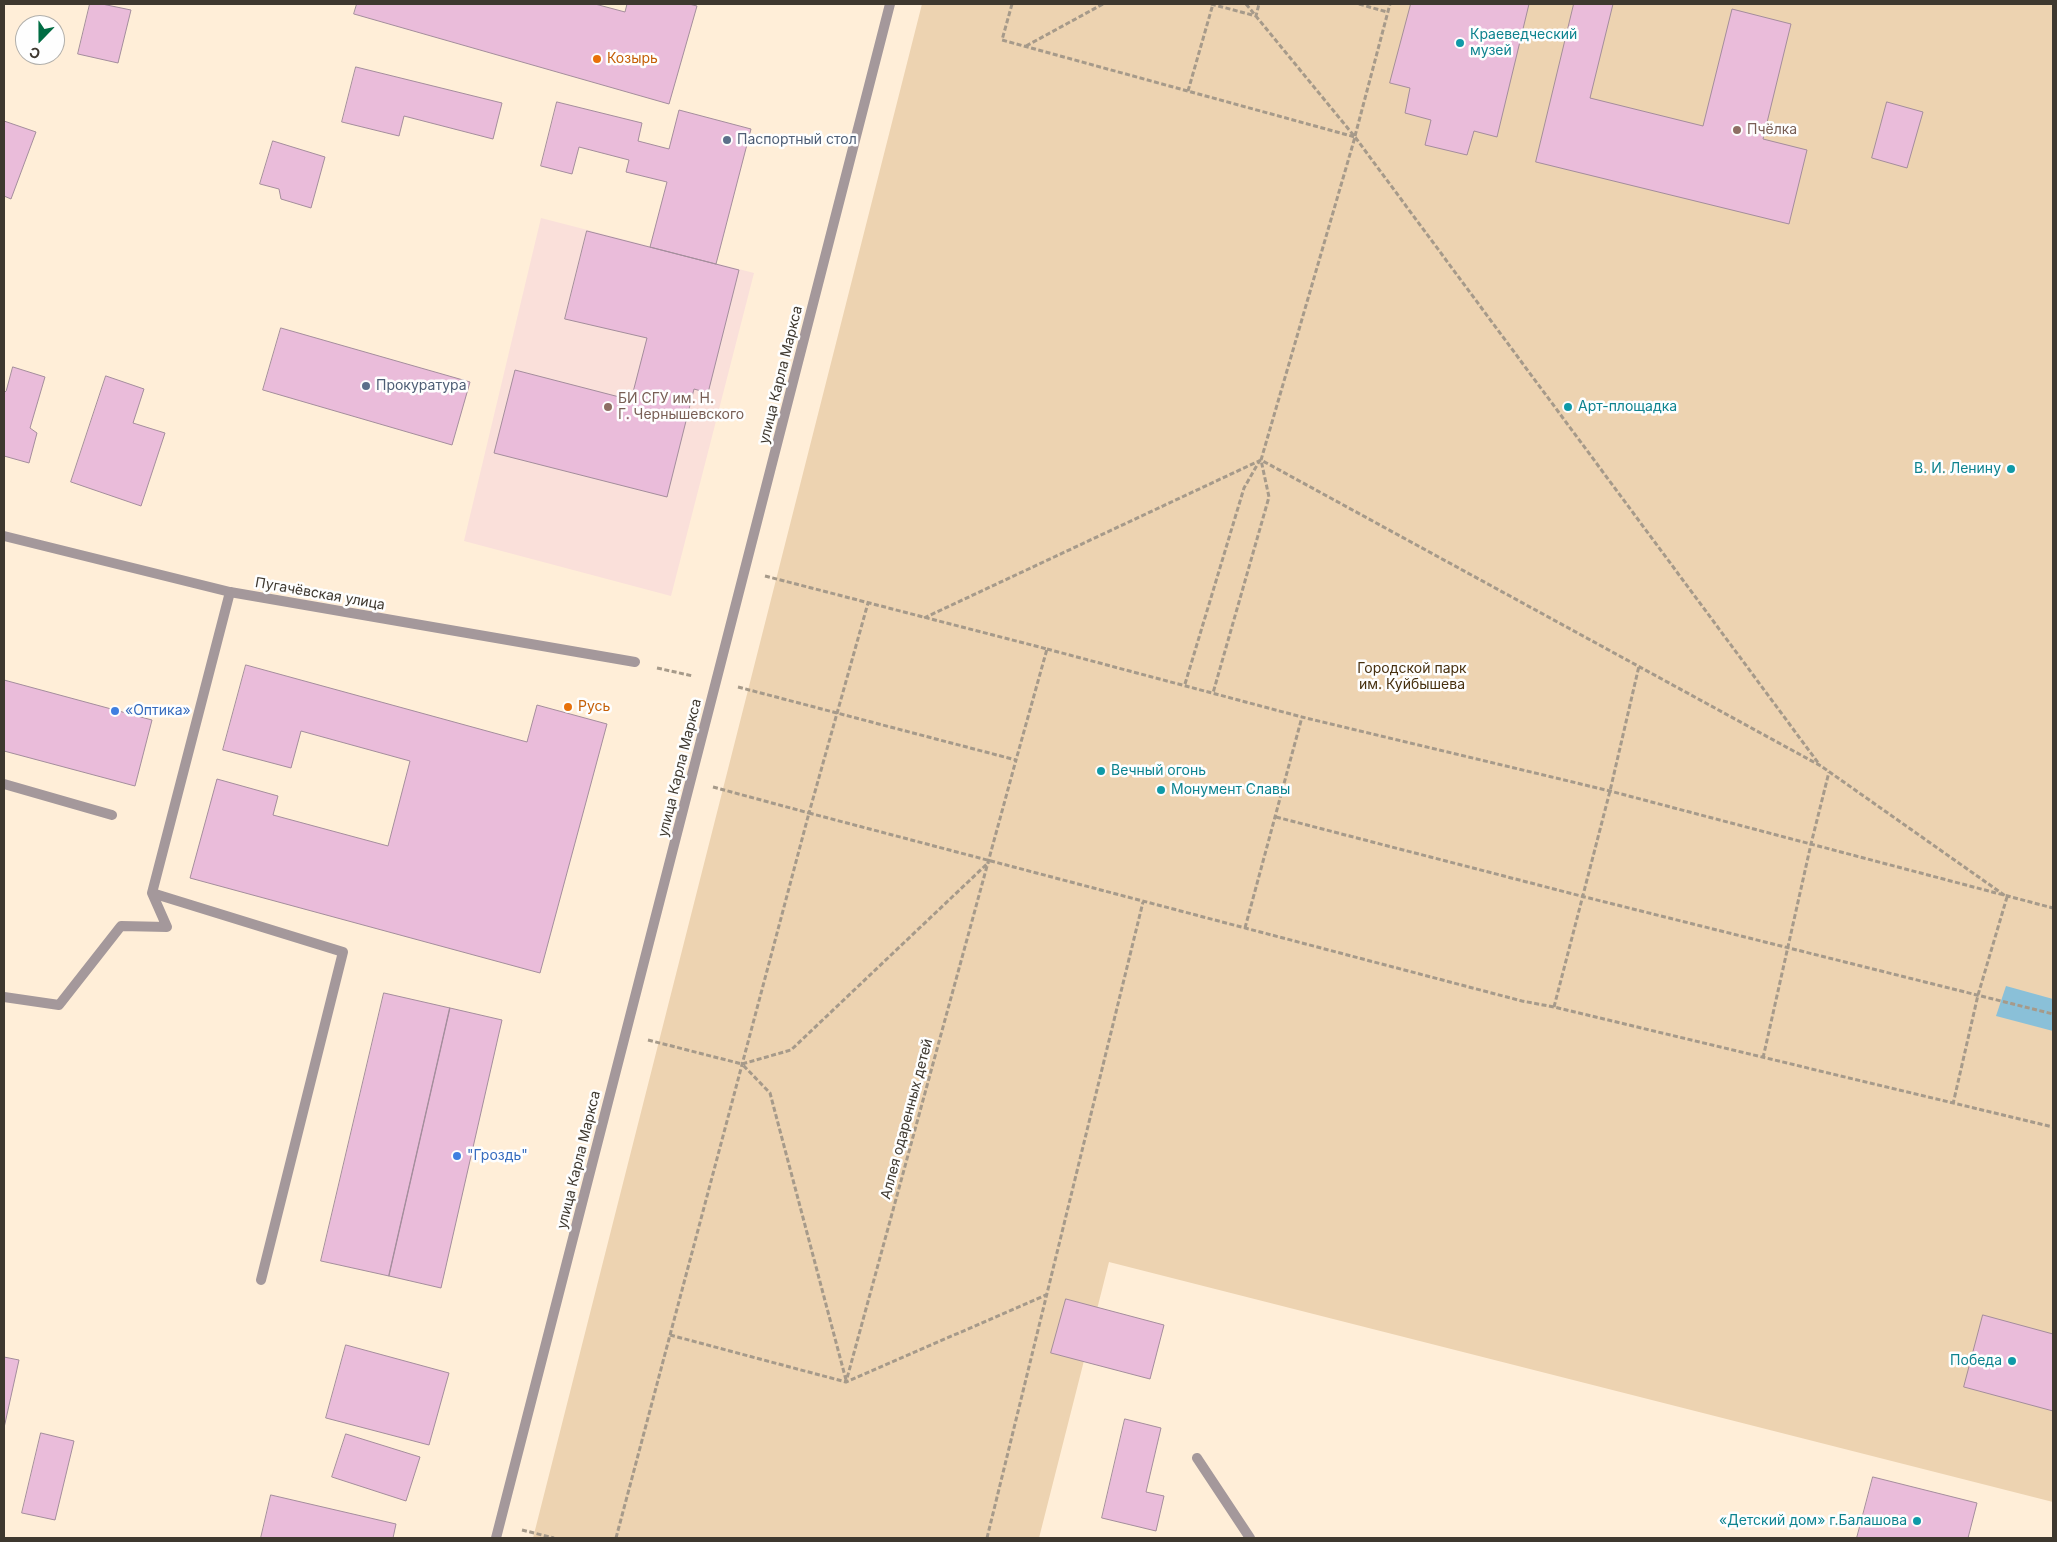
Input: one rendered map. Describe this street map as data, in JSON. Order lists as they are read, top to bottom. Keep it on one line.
{"streets":{"street":["улица Карла Маркса","Пугачёвская улица"],"path":["Аллея одаренных детей"]},"parks":["Городской парк им. Куйбышева"],"places":["Краеведческий музей","Козырь","Пчёлка","Паспортный стол","Прокуратура","БИ СГУ им. Н. Г. Чернышевского","Арт-площадка","В. И. Ленину","Русь","«Оптика»","Вечный огонь","Монумент Славы","\"Гроздь\"","Победа","«Детский дом» г.Балашова"],"north":"bottom"}
